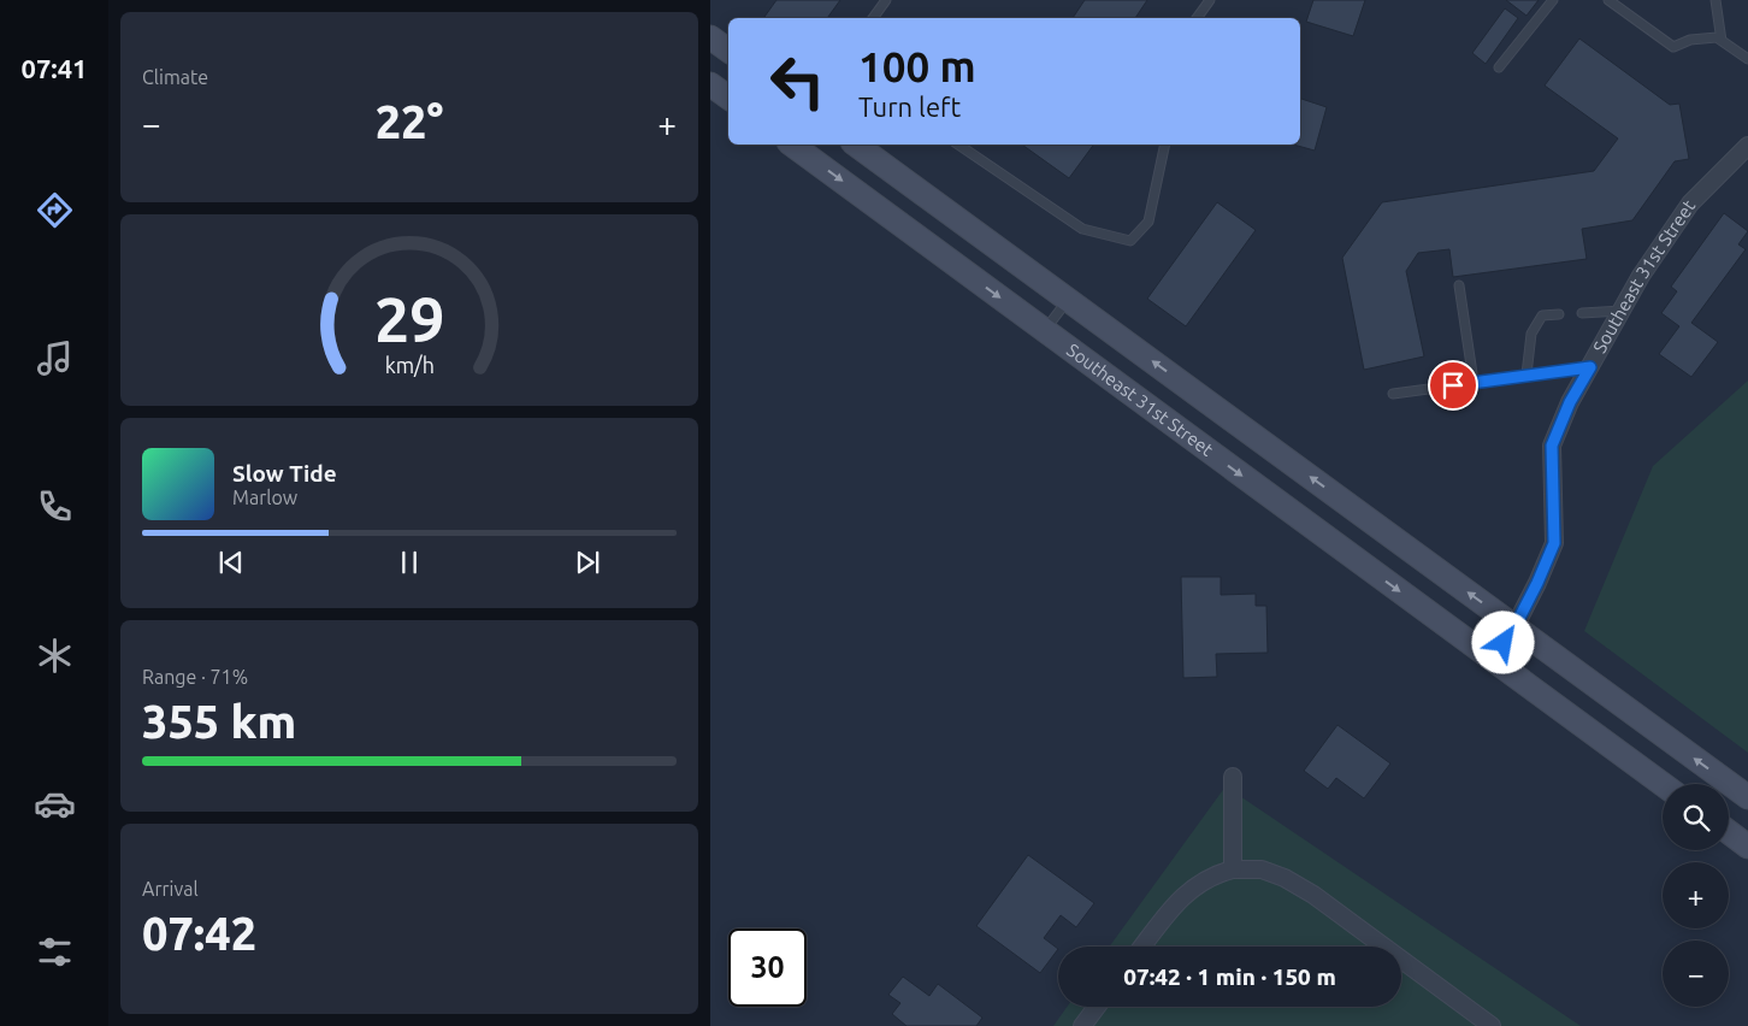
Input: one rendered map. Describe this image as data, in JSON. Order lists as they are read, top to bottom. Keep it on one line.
{"streets":{"main road":["Southeast 31st Street"]},"page":{"tabs":"07:41","tile":["Climate",["Range · 71%","355 km"],["Arrival","07:42"]],"turn":["100 m","Turn left"],"heat":["−","22°","+"],"song":["Slow Tide","Marlow"],"map_buttons":["+","−"],"limit":"30","trip":"07:42 · 1 min · 150 m","gauge":["29","km/h"]}}
